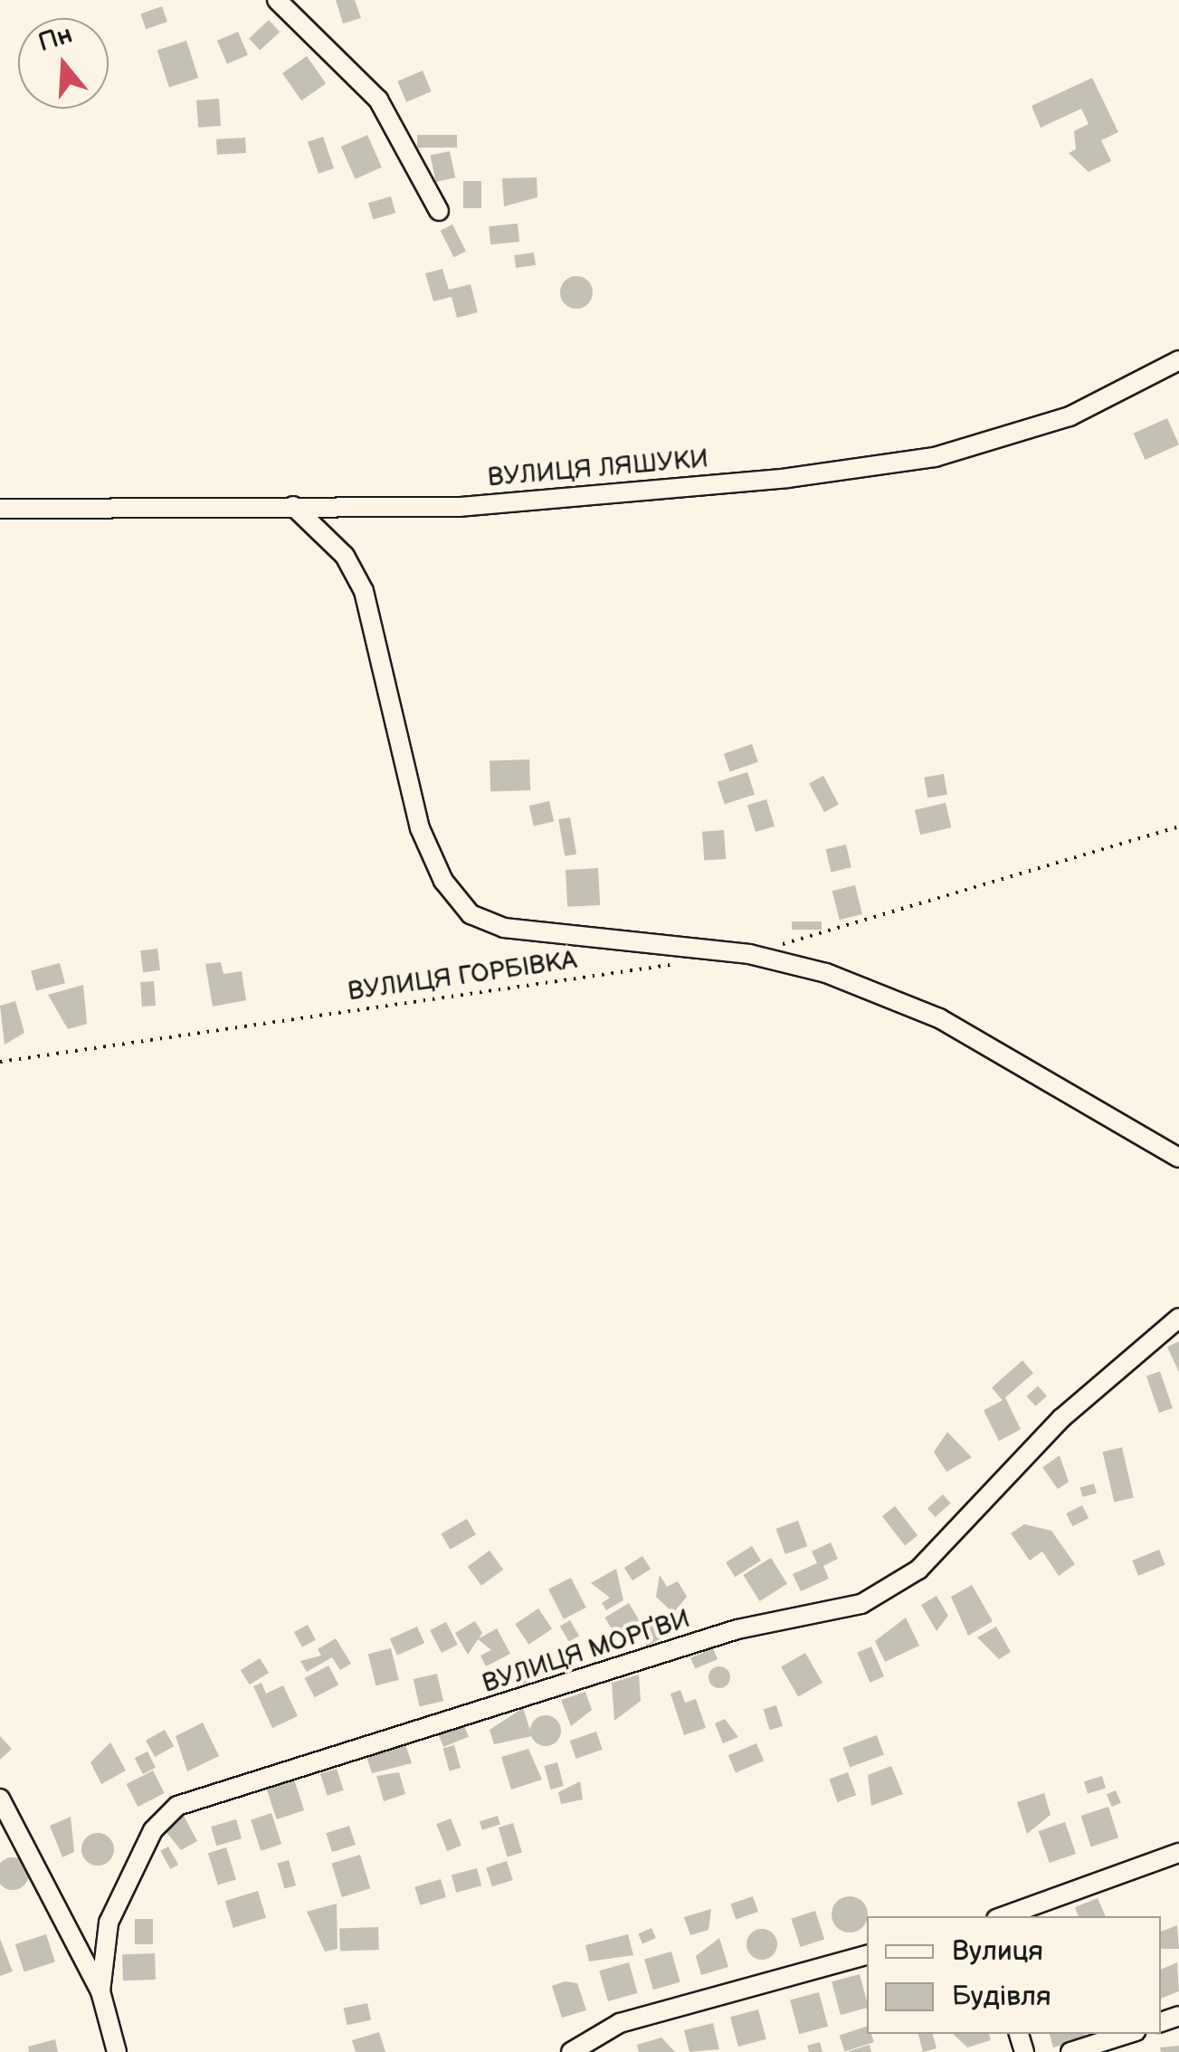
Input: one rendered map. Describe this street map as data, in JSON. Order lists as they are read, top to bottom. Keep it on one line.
{"streets":{"street":["ВУЛИЦЯ ЛЯШУКИ","ВУЛИЦЯ МОРҐВИ"],"path":["ВУЛИЦЯ ГОРБІВКА"]},"legend":["Вулиця","Будівля"],"north":"top"}
